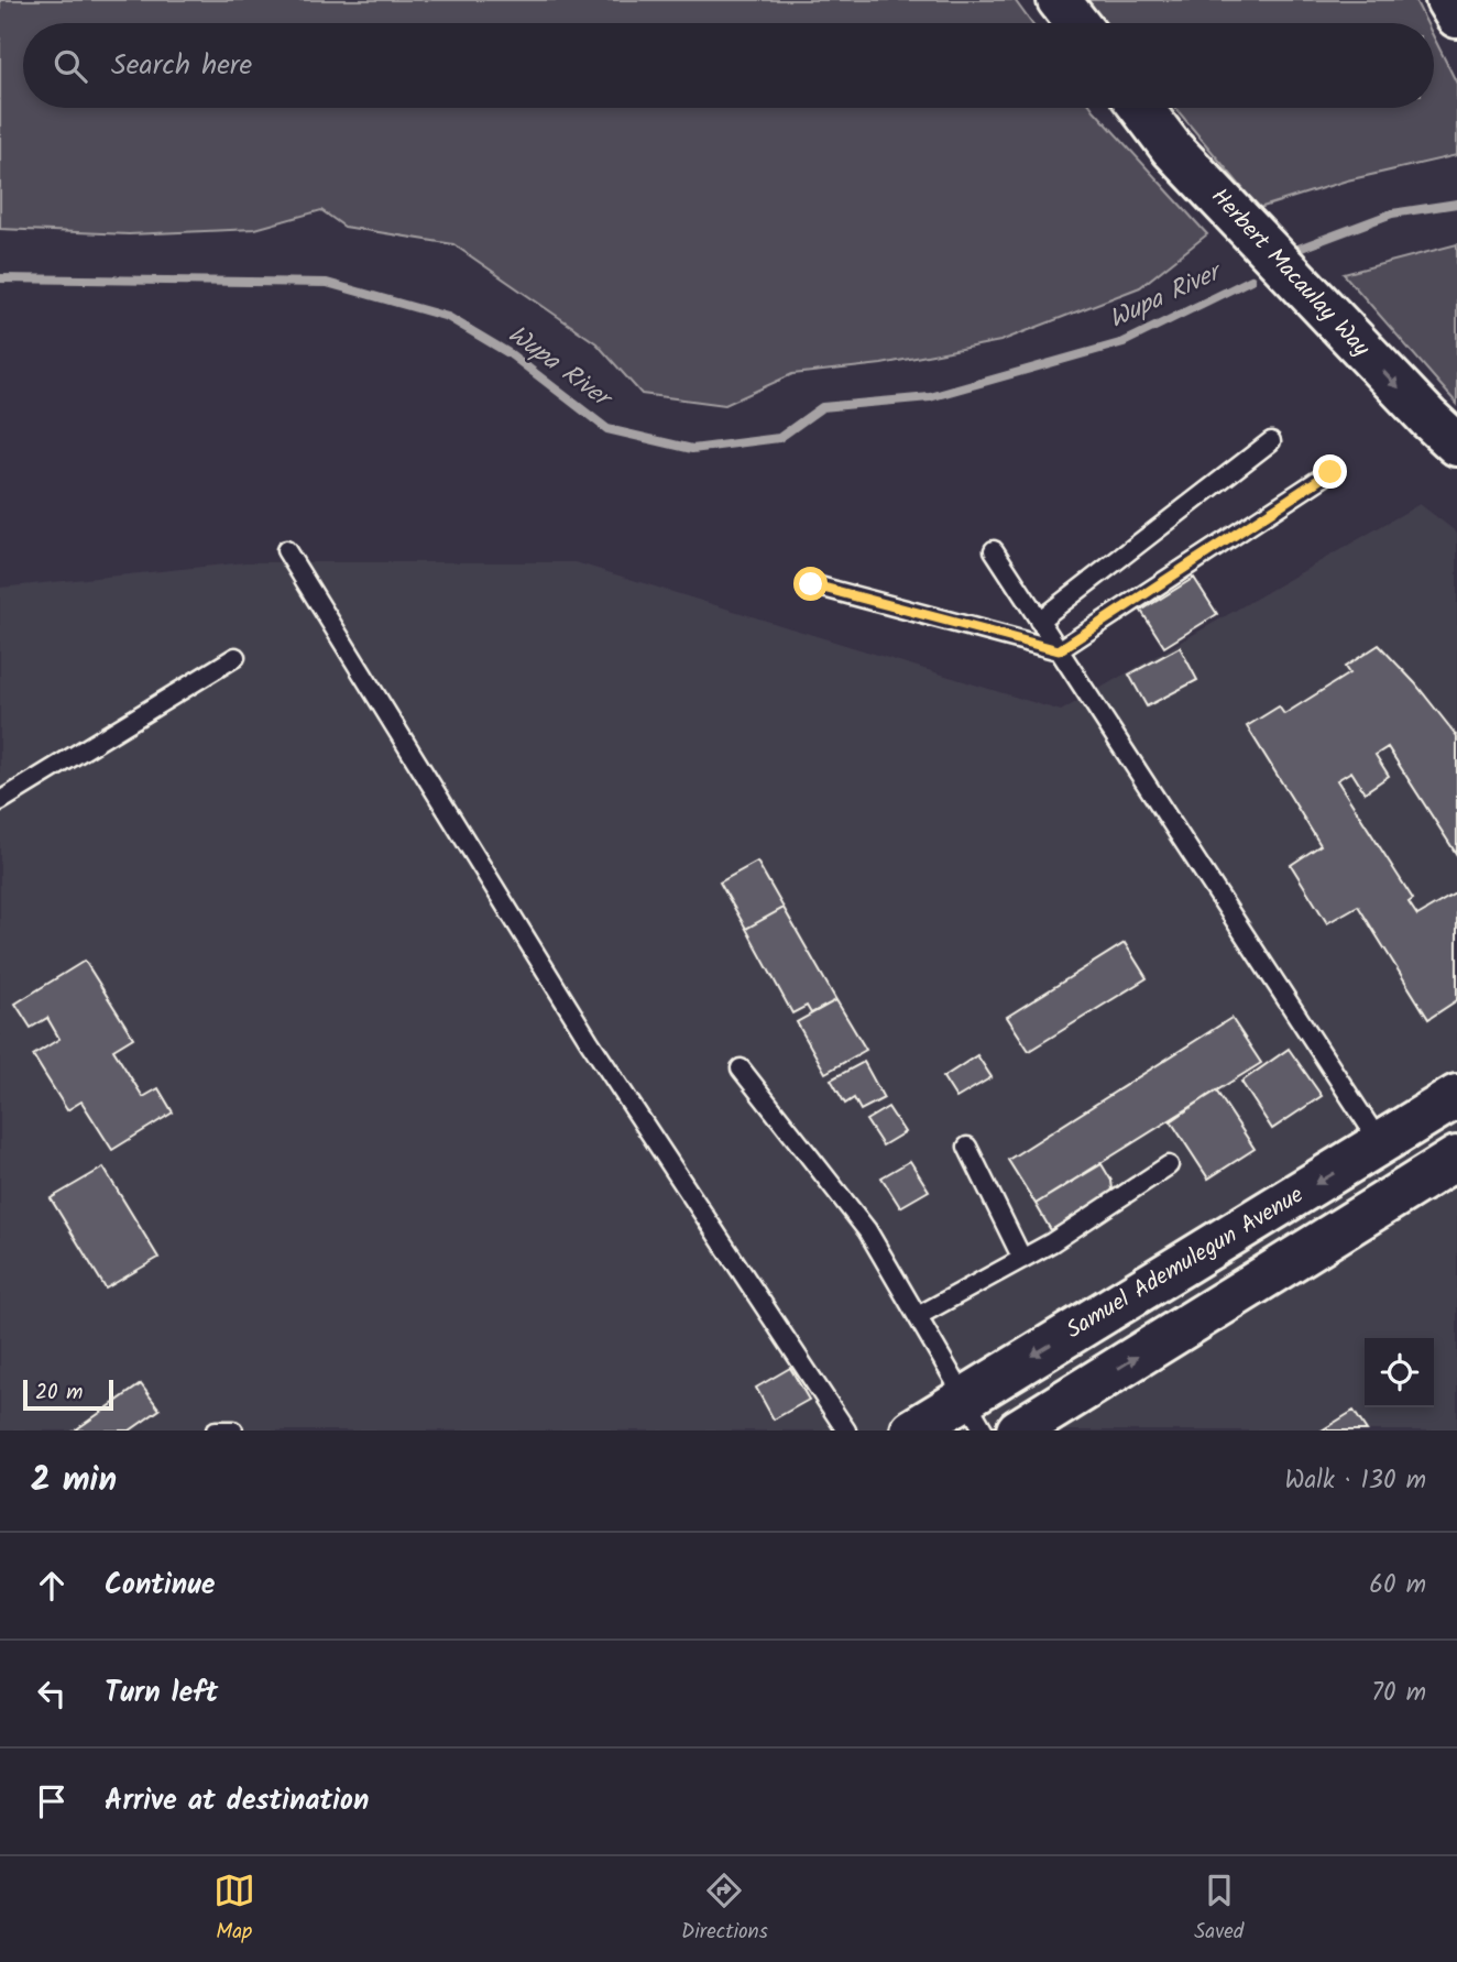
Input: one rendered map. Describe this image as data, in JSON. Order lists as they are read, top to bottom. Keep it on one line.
{"streets":{"main road":["Herbert Macaulay Way","Samuel Ademulegun Avenue"]},"one_way":["Herbert Macaulay Way"],"water":["Wupa River"],"scale_bar":"20 m","page":{"search":"Search here","scale":"20 m","heading":["2 min","Walk · 130 m"],"list":[["Continue","60 m"],["Turn left","70 m"],"Arrive at destination"],"nav":["Map","Directions","Saved"]}}
